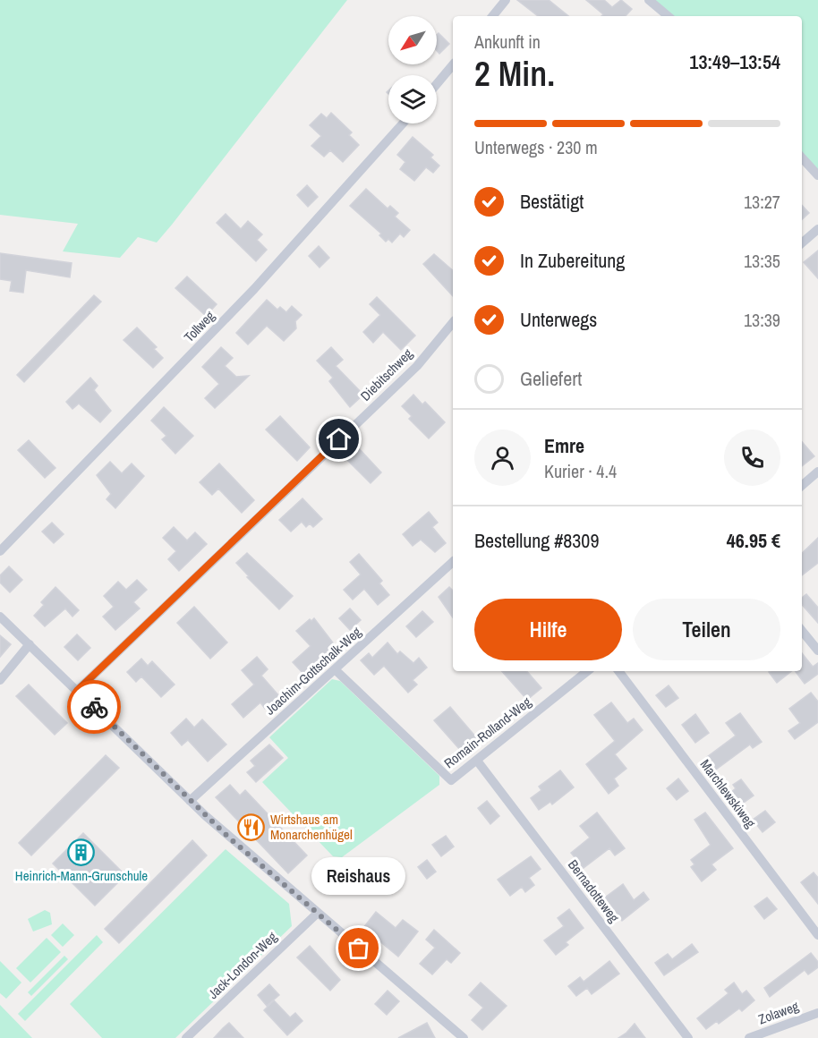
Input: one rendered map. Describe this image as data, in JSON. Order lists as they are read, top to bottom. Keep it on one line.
{"streets":{"street":["Tollweg","Diebitschweg","Joachim-Gottschalk-Weg","Romain-Rolland-Weg","Marchlewskiweg","Bernadotteweg","Jack-London-Weg","Zolaweg"]},"crossings":[["Joachim-Gottschalk-Weg","Romain-Rolland-Weg"],["Romain-Rolland-Weg","Bernadotteweg"]],"places":{"restaurant":["Wirtshaus am Monarchenhügel"],"building":["Heinrich-Mann-Grunschule"],"other":["Reishaus"]},"north":"bottom left","page":{"heading":["2 Min.","Ankunft in","13:49–13:54"],"panel":["Emre","Kurier · 4.4","Bestellung #8309","46.95 €"],"bar":"Unterwegs · 230 m","list":[["Bestätigt","13:27"],["In Zubereitung","13:35"],["Unterwegs","13:39"],"Geliefert"],"buttons":["Hilfe","Teilen"],"bubble":"Reishaus"}}
